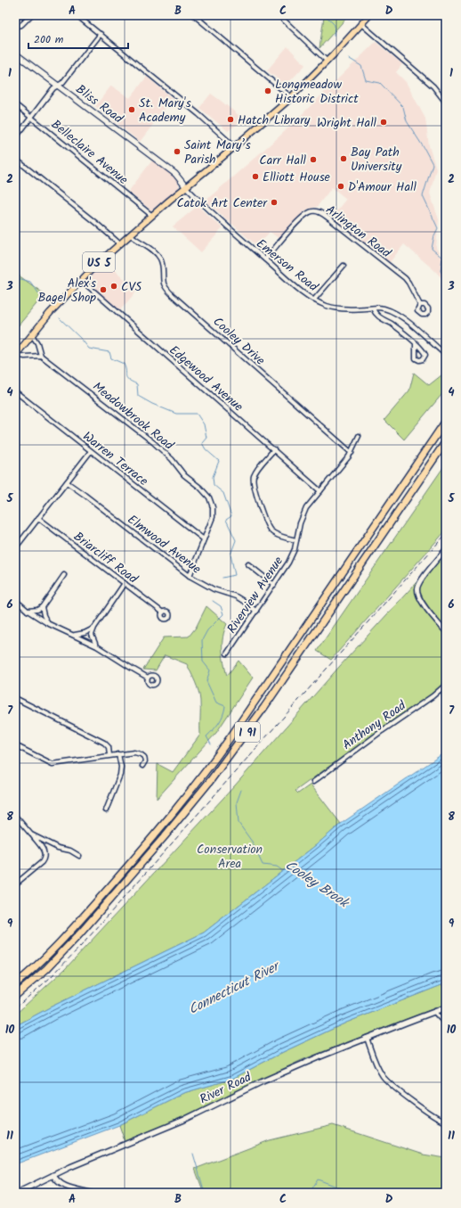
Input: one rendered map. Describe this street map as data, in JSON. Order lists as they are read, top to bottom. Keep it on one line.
{"streets":{"highway":["I 91"],"main road":["Bliss Road","US 5"],"street":["Belleclaire Avenue","Arlington Road","Emerson Road","Cooley Drive","Edgewood Avenue","Meadowbrook Road","Warren Terrace","Elmwood Avenue","Briarcliff Road","Riverview Avenue","Anthony Road","River Road"]},"crossings":[["Bliss Road","US 5"],["Bliss Road","Emerson Road"],["Belleclaire Avenue","US 5"],["Arlington Road","Emerson Road"],["US 5","Emerson Road"],["US 5","Cooley Drive"],["US 5","Edgewood Avenue"],["Cooley Drive","Riverview Avenue"],["Edgewood Avenue","Riverview Avenue"],["Meadowbrook Road","Warren Terrace"],["Meadowbrook Road","Elmwood Avenue"],["Elmwood Avenue","Riverview Avenue"]],"water":["Cooley Brook","Connecticut River"],"parks":["Conservation Area"],"places":["Longmeadow Historic District","St. Mary's Academy","Hatch Library","Wright Hall","Saint Mary’s Parish","Bay Path University","Carr Hall","Elliott House","D'Amour Hall","Catok Art Center","CVS","Alex's Bagel Shop"],"scale_bar":"200 m","grid":{"columns":["A","B","C","D"],"rows":["1","2","3","4","5","6","7","8","9","10","11"]}}
